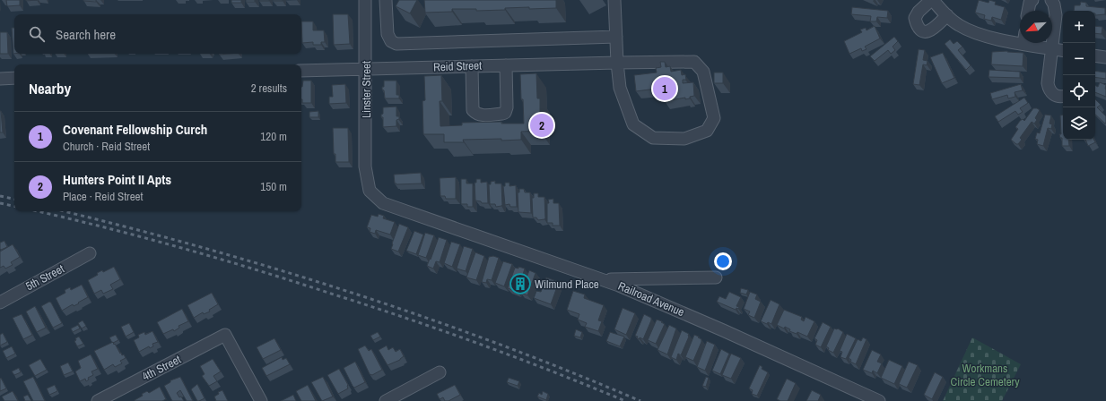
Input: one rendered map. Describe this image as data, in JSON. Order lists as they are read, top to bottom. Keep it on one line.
{"streets":{"street":["Reid Street","Linster Street","5th Street","Railroad Avenue","4th Street"]},"crossings":[["Reid Street","Linster Street"],["Linster Street","Railroad Avenue"]],"parks":["Workmans Circle Cemetery"],"places":{"building":["Wilmund Place"]},"north":"bottom left","page":{"map_buttons":["+","−"],"search":"Search here","heading":["Nearby","2 results"],"pins":["1","2"],"list":[{"mark":"1","name":"Covenant Fellowship Curch","note":"Church · Reid Street","value":"120 m"},{"mark":"2","name":"Hunters Point II Apts","note":"Place · Reid Street","value":"150 m"}]}}
